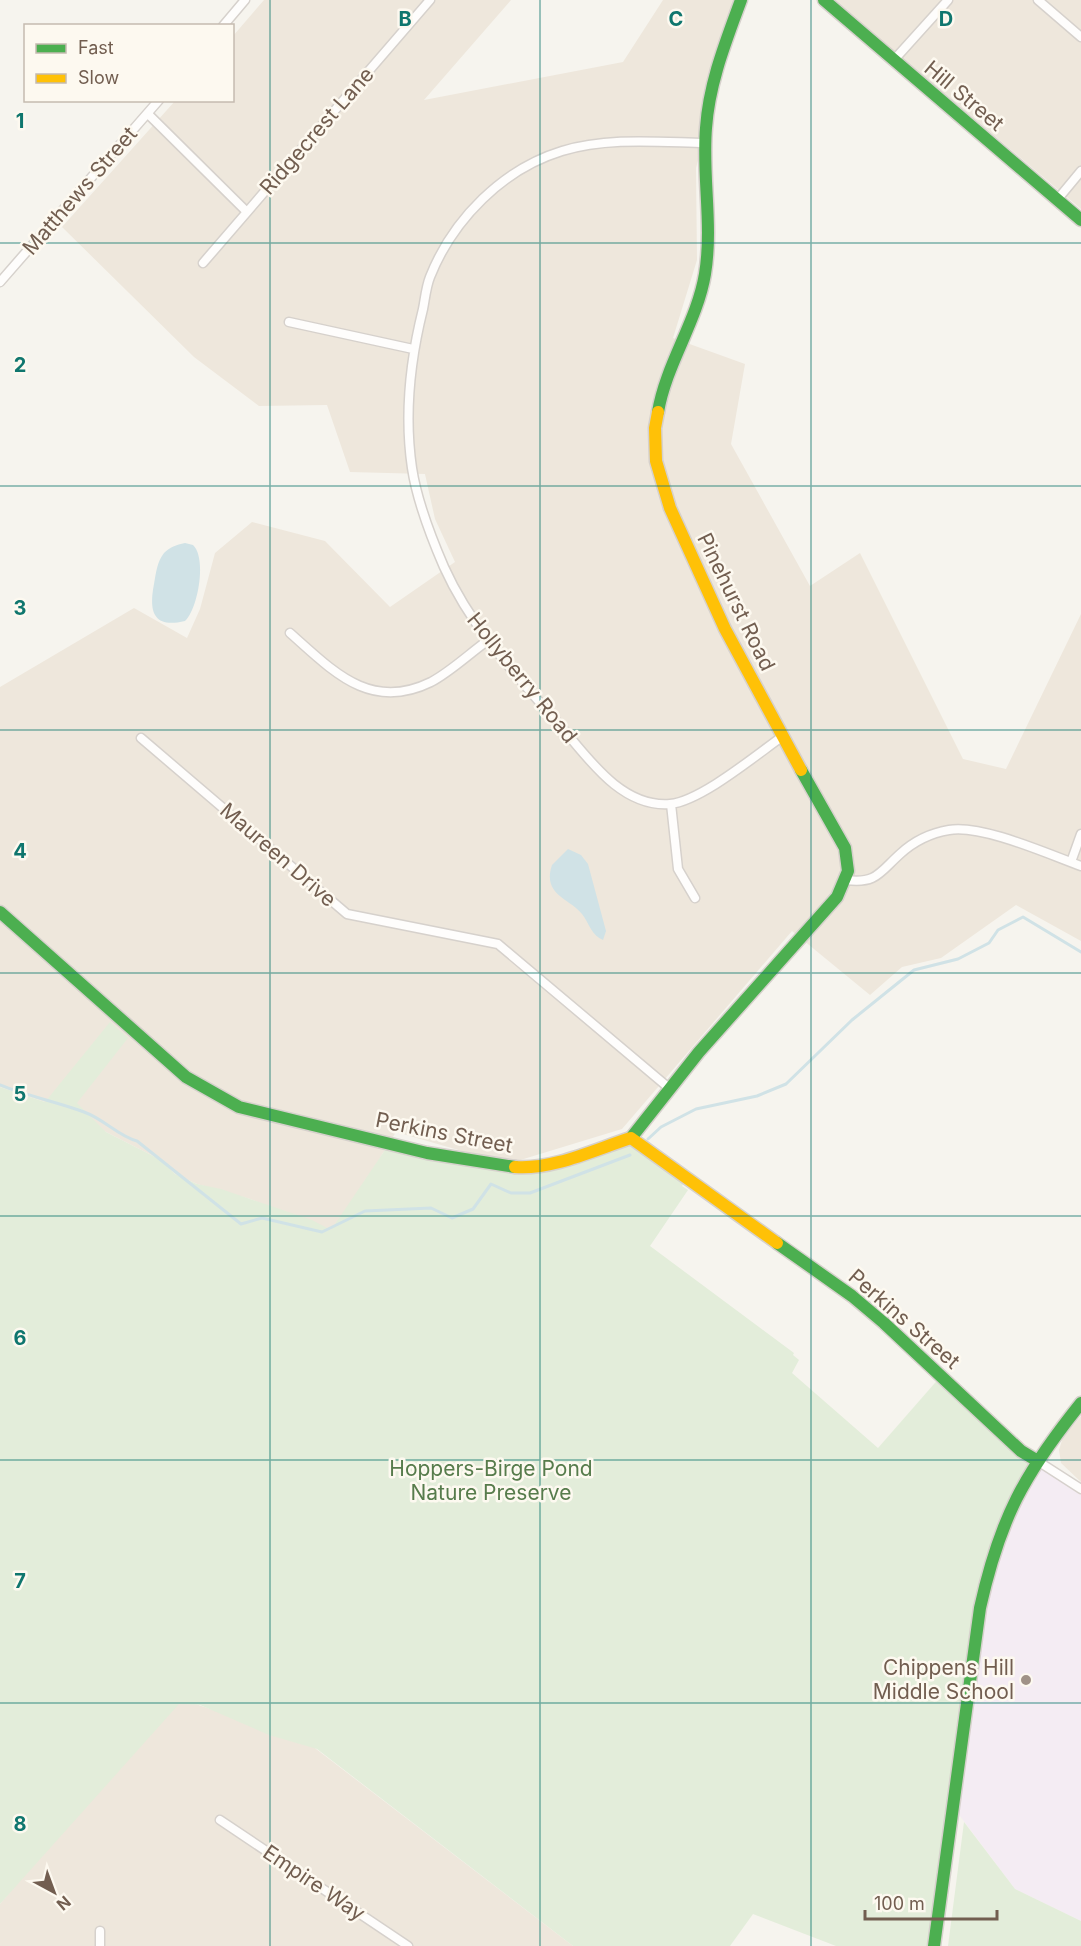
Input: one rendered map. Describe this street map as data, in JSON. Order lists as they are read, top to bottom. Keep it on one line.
{"streets":{"street":["Hill Street","Ridgecrest Lane","Matthews Street","Pinehurst Road","Hollyberry Road","Maureen Drive","Perkins Street","Empire Way"]},"crossings":[["Pinehurst Road","Hollyberry Road"]],"parks":["Hoppers-Birge Pond Nature Preserve"],"places":["Chippens Hill Middle School"],"legend":["Fast","Slow"],"scale_bar":"100 m","north":"bottom right","grid":{"columns":["B","C","D"],"rows":["1","2","3","4","5","6","7","8"]}}
